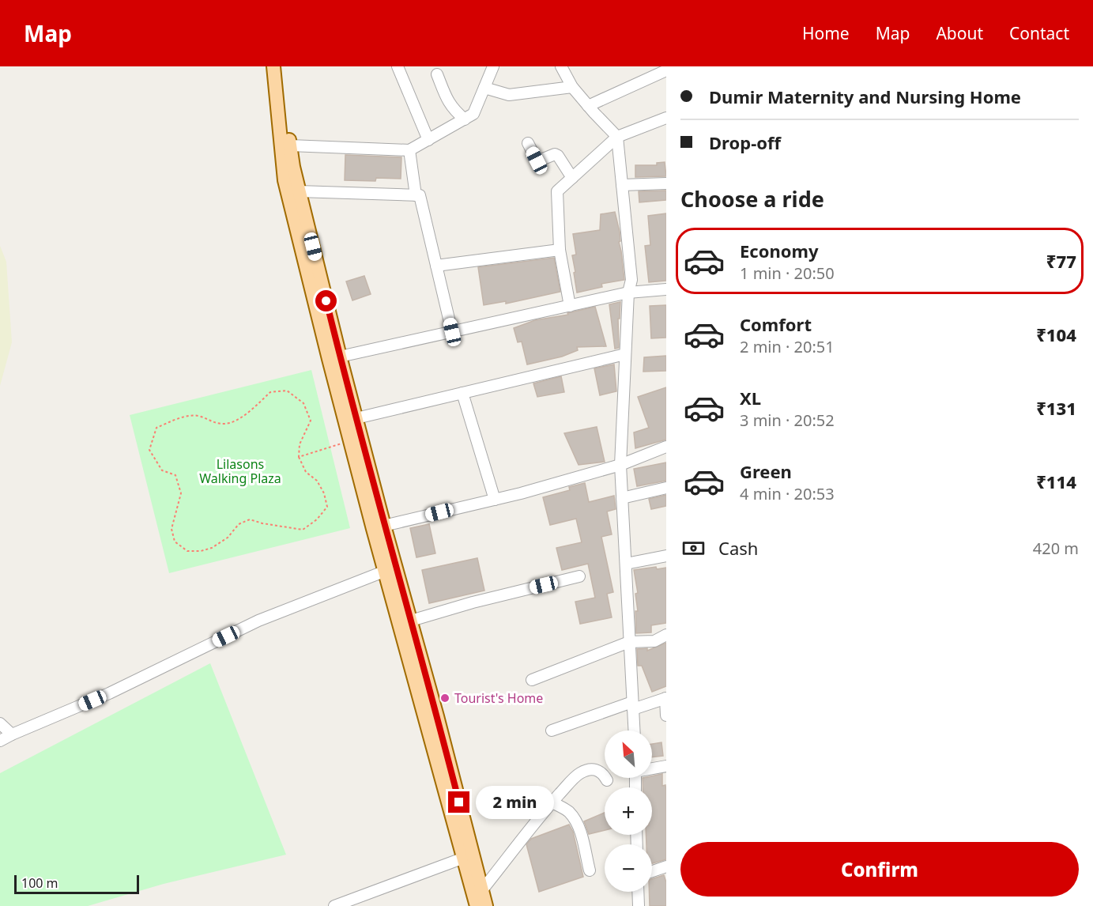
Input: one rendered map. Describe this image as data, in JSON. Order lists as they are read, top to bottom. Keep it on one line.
{"parks":["Lilasons Walking Plaza"],"places":["Tourist's Home"],"scale_bar":"100 m","north":"top left","page":{"header":"Map","nav":["Home","Map","About","Contact"],"banner":["Dumir Maternity and Nursing Home","Drop-off"],"heading":"Choose a ride","list":[{"name":"Economy","note":"1 min · 20:50","value":"₹77"},{"name":"Comfort","note":"2 min · 20:51","value":"₹104"},{"name":"XL","note":"3 min · 20:52","value":"₹131"},{"name":"Green","note":"4 min · 20:53","value":"₹114"}],"pay":["Cash","420 m"],"map_buttons":["+","−"],"bubble":"2 min","buttons":"Confirm","scale":"100 m"}}
